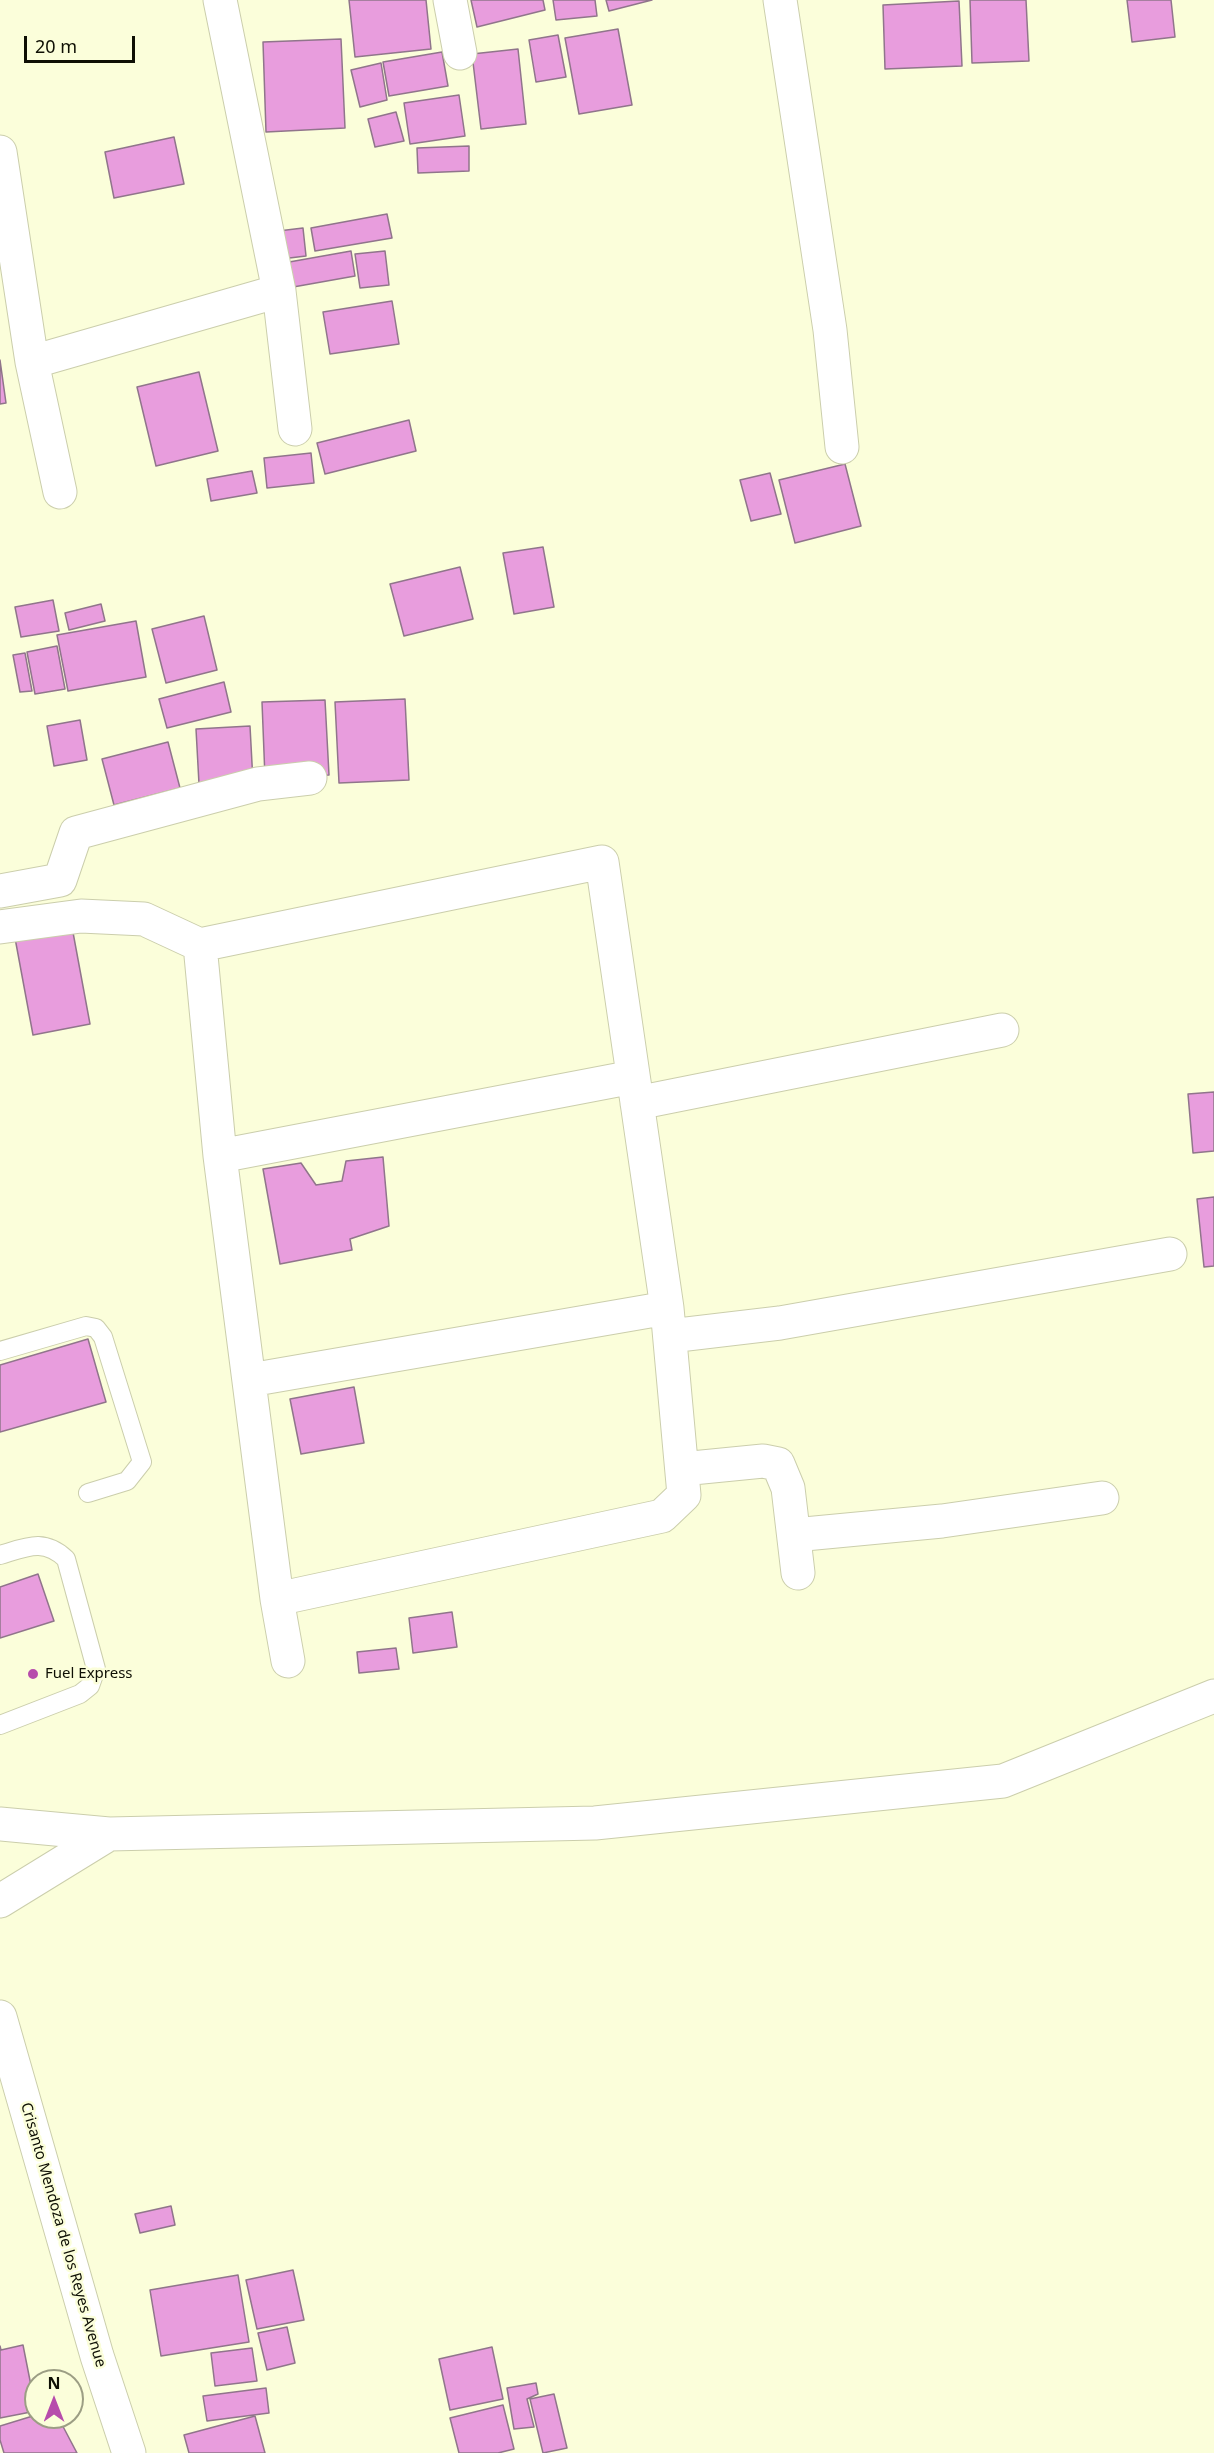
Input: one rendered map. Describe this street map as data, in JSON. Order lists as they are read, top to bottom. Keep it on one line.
{"streets":{"street":["Crisanto Mendoza de los Reyes Avenue"]},"places":["Fuel Express"],"scale_bar":"20 m","north":"top"}
